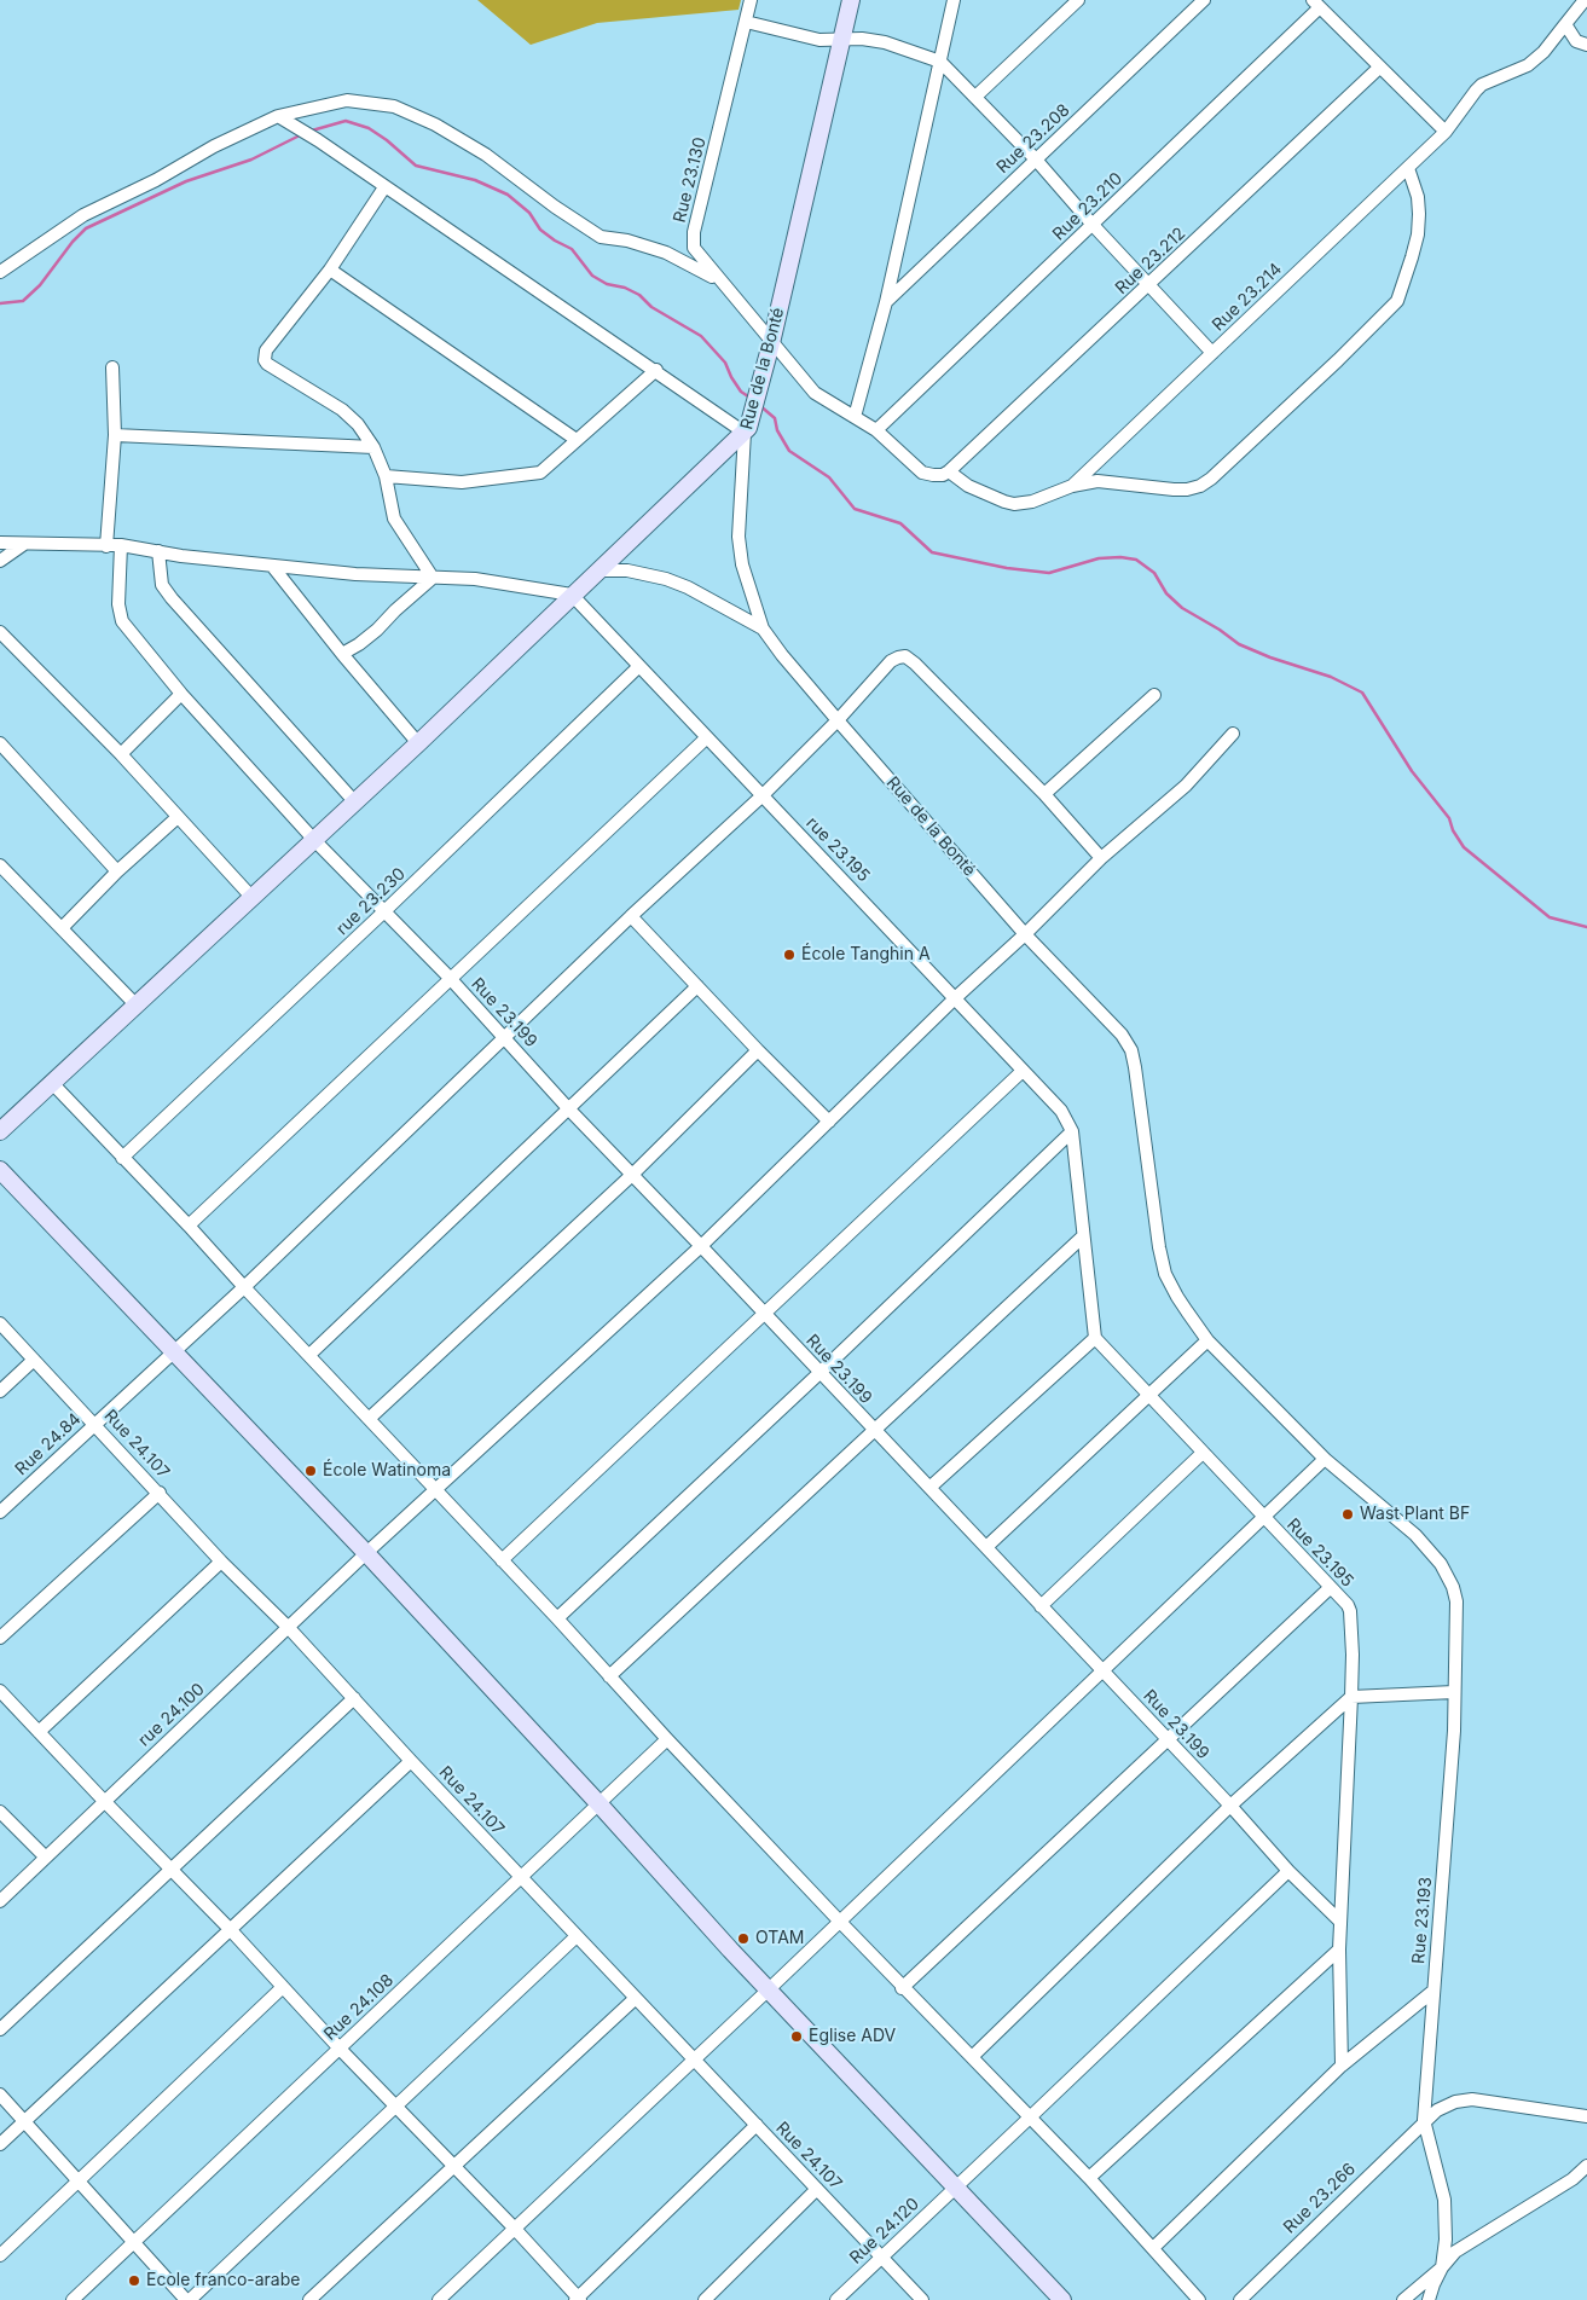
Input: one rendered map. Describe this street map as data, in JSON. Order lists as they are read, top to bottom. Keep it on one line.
{"streets":{"street":["Rue 23.208","Rue 23.130","Rue 23.210","Rue 23.212","Rue 23.214","Rue de la Bonté","rue 23.195","rue 23.230","Rue 23.199","Rue 24.84","Rue 24.107","Rue 23.195","rue 24.100","Rue 23.193","Rue 24.108","Rue 23.266","Rue 24.120"]},"crossings":[["Rue 23.130","Rue 23.210"],["Rue 23.130","Rue 23.212"],["Rue 23.130","Rue 23.214"],["Rue 23.130","Rue de la Bonté"],["Rue de la Bonté","Rue 24.84"],["Rue de la Bonté","rue 24.100"],["Rue de la Bonté","Rue 23.193"],["rue 23.195","rue 23.230"],["rue 23.195","Rue 24.84"],["rue 23.195","rue 24.100"],["rue 23.230","Rue 23.199"],["Rue 23.199","Rue 24.84"],["Rue 23.199","Rue 23.195"],["Rue 23.199","rue 24.100"],["Rue 23.199","Rue 24.120"],["Rue 24.84","Rue 24.107"],["Rue 24.107","rue 24.100"],["Rue 24.107","Rue 24.108"],["Rue 24.107","Rue 24.120"],["Rue 23.193","Rue 23.266"]],"places":["École Tanghin A","École Watinoma","Wast Plant BF","OTAM","Eglise ADV","Ecole franco-arabe"]}
